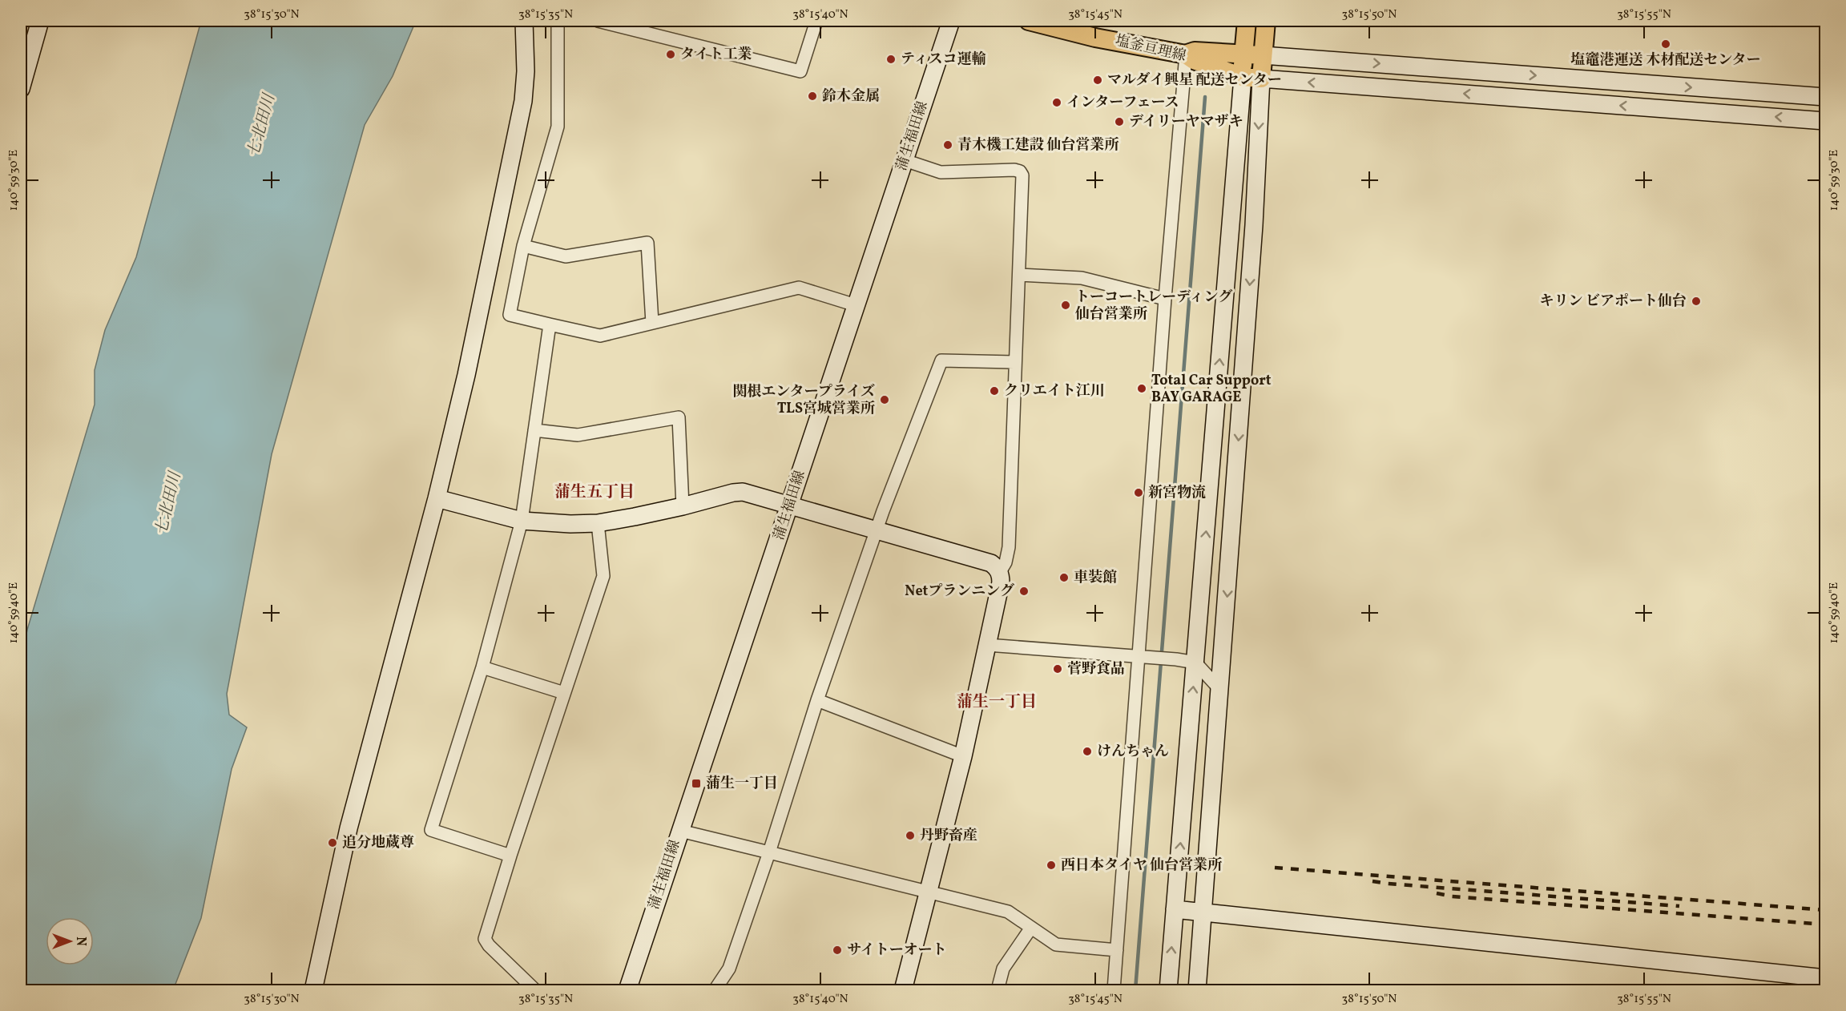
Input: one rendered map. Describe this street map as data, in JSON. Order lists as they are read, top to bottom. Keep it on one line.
{"streets":{"main road":["塩釜亘理線"],"street":["蒲生福田線"]},"districts":["蒲生五丁目","蒲生一丁目"],"water":["七北田川"],"places":{"other":["塩竈港運送 木材配送センター","タイト工業","ティスコ運輸","マルダイ興星 配送センター","鈴木金属","インターフェース","デイリーヤマザキ","青木機工建設 仙台営業所","キリン ビアポート仙台","トーコートレーディング 仙台営業所","Total Car Support BAY GARAGE","クリエイト江川","関根エンタープライズ TLS宮城営業所","新宮物流","車装館","Netプランニング","菅野食品","けんちゃん","丹野畜産","追分地蔵尊","西日本タイヤ 仙台営業所","サイトーオート"],"transit":["蒲生一丁目"]},"north":"right","coordinates":["38°15'30\"N","38°15'35\"N","38°15'40\"N","38°15'45\"N","38°15'50\"N","38°15'55\"N","140°59'30\"E","140°59'40\"E"]}
